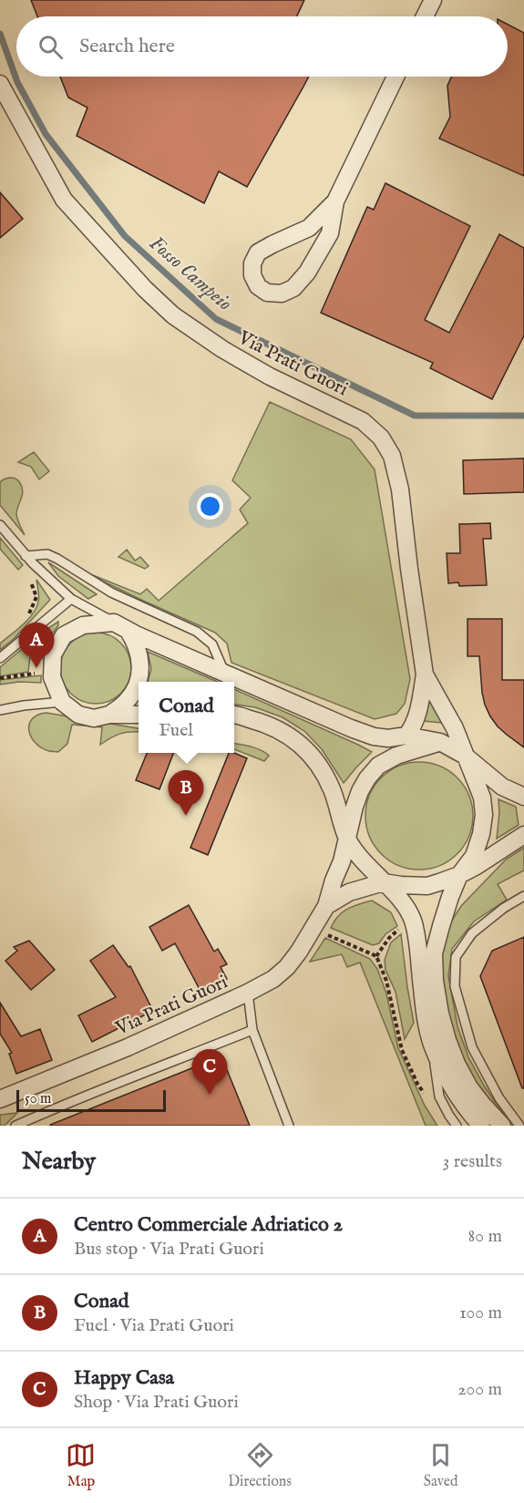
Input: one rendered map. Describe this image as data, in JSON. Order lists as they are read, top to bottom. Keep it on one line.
{"streets":{"street":["Via Prati Guori"]},"water":["Fosso Campeio"],"scale_bar":"50 m","page":{"search":"Search here","pins":["A","B","C"],"popup":["Conad","Fuel"],"scale":"50 m","heading":["Nearby","3 results"],"list":[{"mark":"A","name":"Centro Commerciale Adriatico 2","note":"Bus stop · Via Prati Guori","value":"80 m"},{"mark":"B","name":"Conad","note":"Fuel · Via Prati Guori","value":"100 m"},{"mark":"C","name":"Happy Casa","note":"Shop · Via Prati Guori","value":"200 m"}],"nav":["Map","Directions","Saved"]}}
